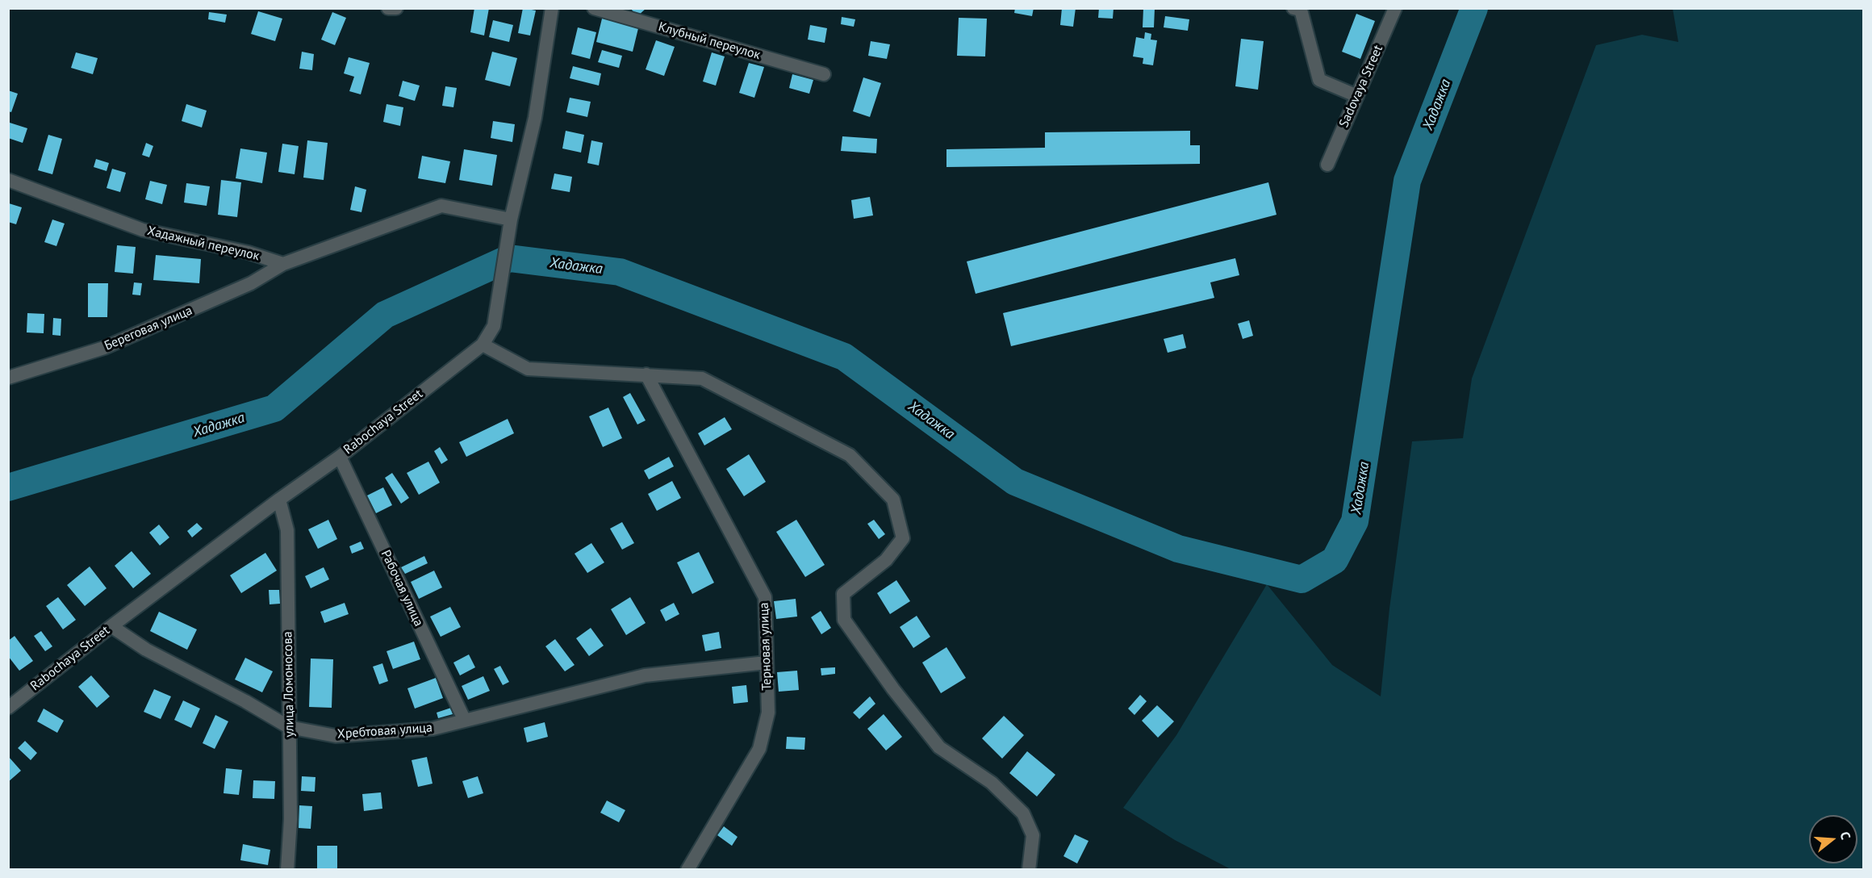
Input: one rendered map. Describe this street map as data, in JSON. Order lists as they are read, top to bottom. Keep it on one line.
{"streets":{"street":["Клубный переулок","Sadovaya Street","Хадажный переулок","Береговая улица","Rabochaya Street","Рабочая улица","Терновая улица","улица Ломоносова","Хребтовая улица"]},"crossings":[["Хадажный переулок","Береговая улица"],["Rabochaya Street","Рабочая улица"],["Rabochaya Street","улица Ломоносова"],["Rabochaya Street","Хребтовая улица"],["Рабочая улица","Хребтовая улица"],["Терновая улица","Хребтовая улица"],["улица Ломоносова","Хребтовая улица"]],"water":["Хадажка"],"north":"right"}
